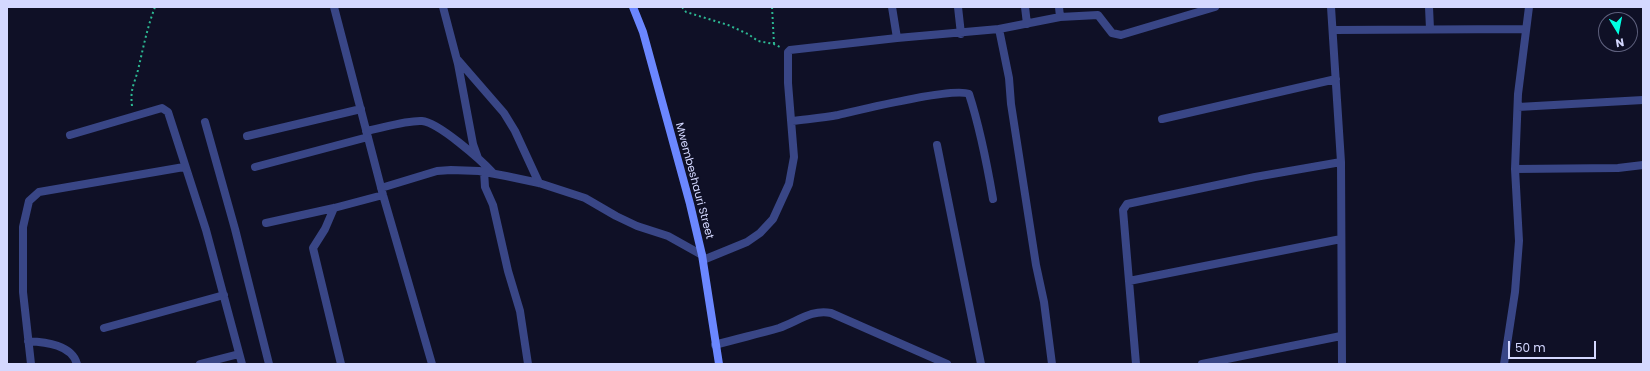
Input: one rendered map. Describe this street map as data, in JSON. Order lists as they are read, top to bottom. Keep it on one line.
{"streets":{"street":["Mwembeshauri Street"]},"scale_bar":"50 m","north":"bottom"}
